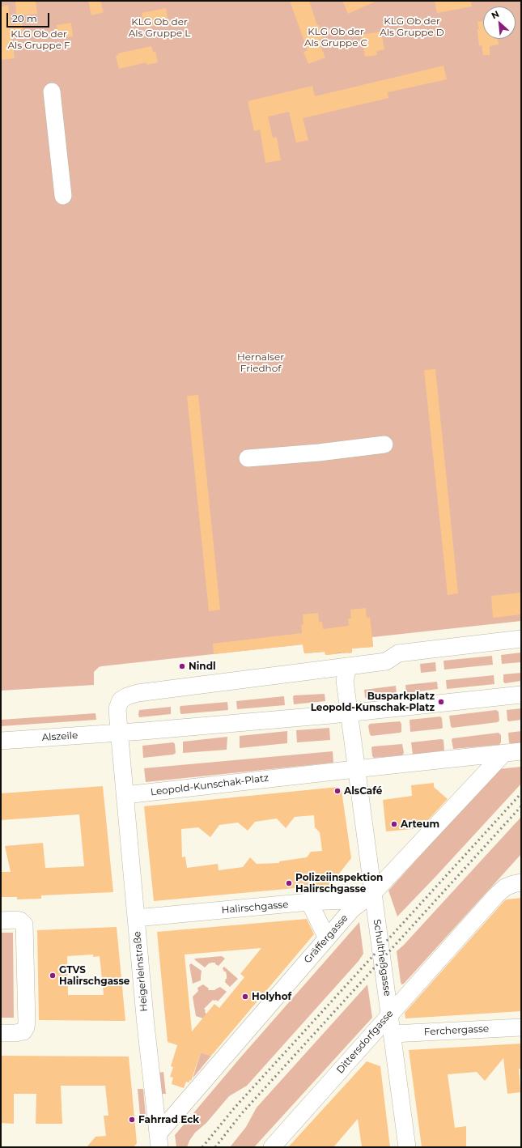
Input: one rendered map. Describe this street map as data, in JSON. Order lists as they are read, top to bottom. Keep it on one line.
{"streets":{"street":["Alszeile","Leopold-Kunschak-Platz","Halirschgasse","Gräffergasse","Schultheßgasse","Heigerleinstraße","Ferchergasse","Dittersdorfgasse"]},"crossings":[["Leopold-Kunschak-Platz","Gräffergasse"],["Leopold-Kunschak-Platz","Schultheßgasse"],["Leopold-Kunschak-Platz","Heigerleinstraße"],["Halirschgasse","Gräffergasse"],["Halirschgasse","Schultheßgasse"],["Halirschgasse","Heigerleinstraße"],["Gräffergasse","Schultheßgasse"],["Gräffergasse","Heigerleinstraße"],["Schultheßgasse","Ferchergasse"],["Schultheßgasse","Dittersdorfgasse"]],"parks":["KLG Ob der Als Gruppe D","KLG Ob der Als Gruppe L","KLG Ob der Als Gruppe C","KLG Ob der Als Gruppe F","Hernalser Friedhof"],"places":["Nindl","Busparkplatz Leopold-Kunschak-Platz","AlsCafé","Arteum","Polizeiinspektion Halirschgasse","GTVS Halirschgasse","Holyhof","Fahrrad Eck"],"scale_bar":"20 m","north":"top left"}
